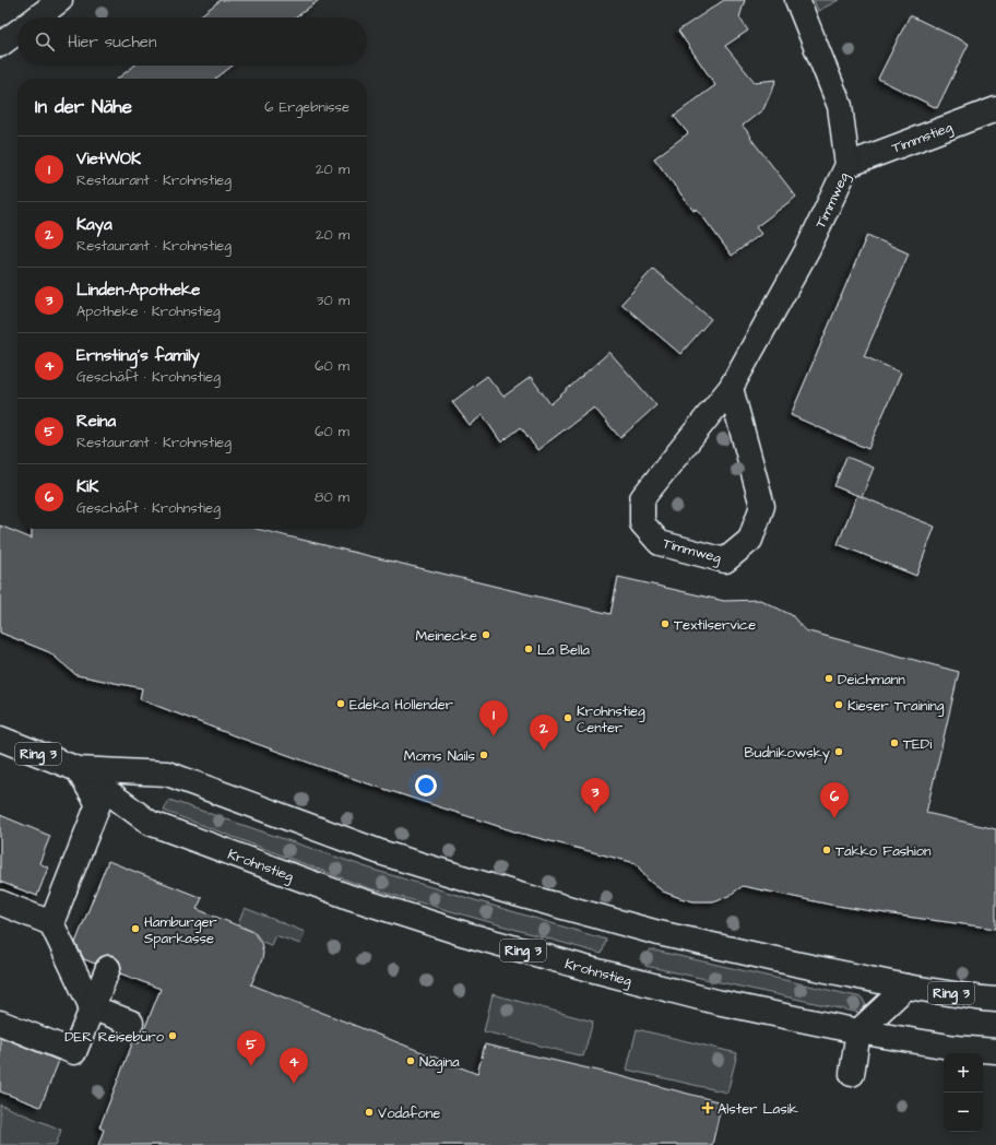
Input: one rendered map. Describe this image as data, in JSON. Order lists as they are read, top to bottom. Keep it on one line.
{"streets":{"main road":["Timmstieg","Timmweg","Ring 3","Krohnstieg"]},"crossings":[["Timmstieg","Timmweg"]],"places":{"other":["Textilservice","Meinecke","La Bella","Deichmann","Edeka Hollender","Kieser Training","Krohnstieg Center","TEDi","Budnikowsky","Moms Nails","Takko Fashion","Hamburger Sparkasse","DER Reisebüro","Nagina","Vodafone"],"health":["Alster Lasik"]},"page":{"search":"Hier suchen","heading":["In der Nähe","6 Ergebnisse"],"list":[{"mark":"1","name":"VietWOK","note":"Restaurant · Krohnstieg","value":"20 m"},{"mark":"2","name":"Kaya","note":"Restaurant · Krohnstieg","value":"20 m"},{"mark":"3","name":"Linden-Apotheke","note":"Apotheke · Krohnstieg","value":"30 m"},{"mark":"4","name":"Ernsting's family","note":"Geschäft · Krohnstieg","value":"60 m"},{"mark":"5","name":"Reina","note":"Restaurant · Krohnstieg","value":"60 m"},{"mark":"6","name":"KiK","note":"Geschäft · Krohnstieg","value":"80 m"}],"pins":["1","2","3","6","5","4"],"map_buttons":["+","−"]}}
